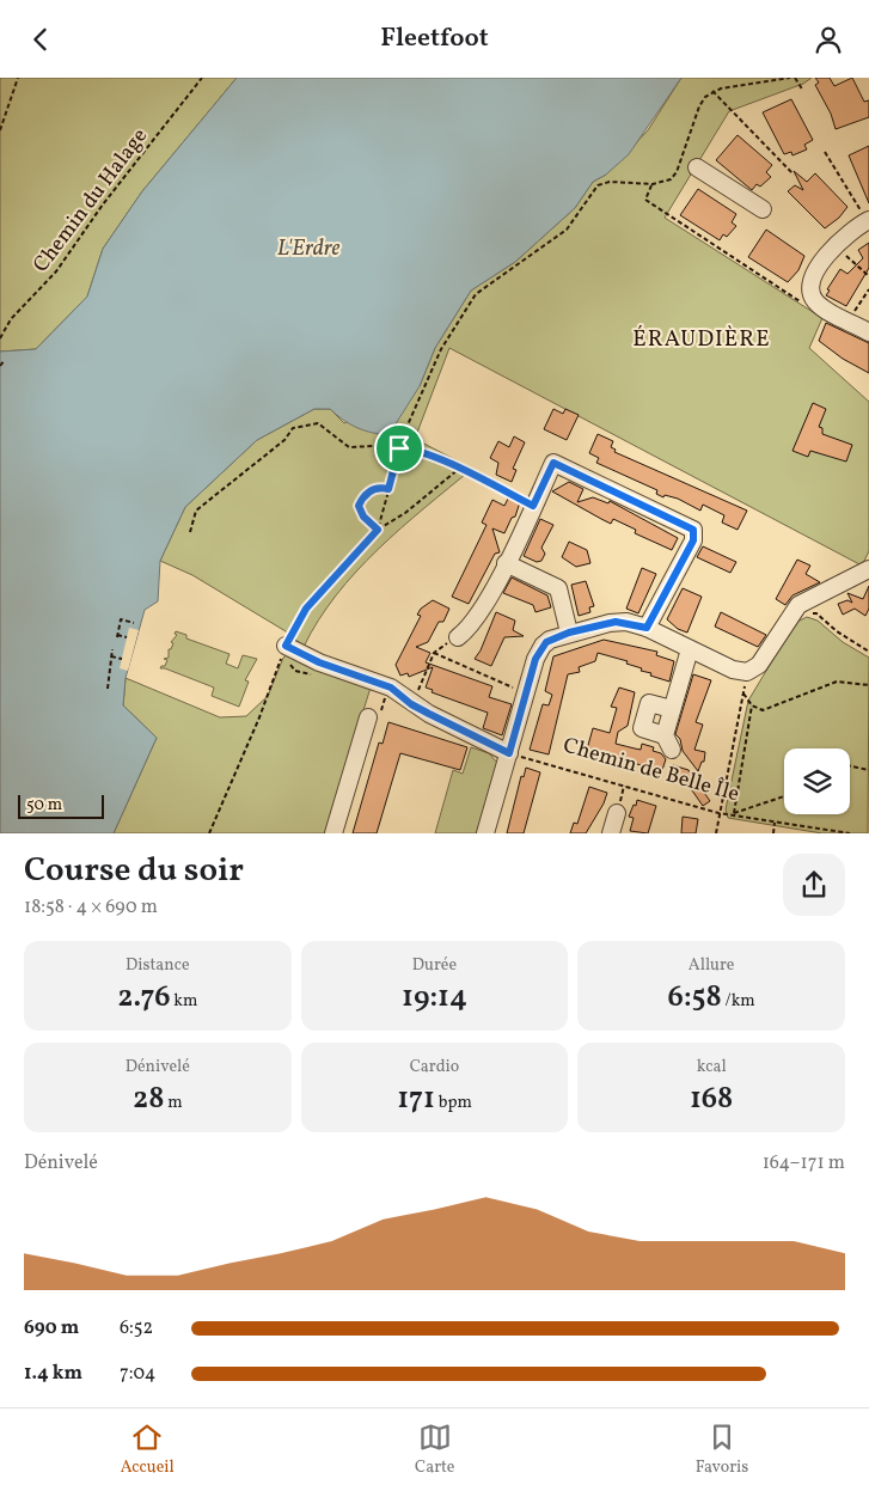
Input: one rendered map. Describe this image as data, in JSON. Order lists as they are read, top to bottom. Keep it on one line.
{"streets":{"path":["Chemin du Halage","Chemin de Belle Île"]},"districts":["ÉRAUDIÈRE"],"water":["L'Erdre"],"scale_bar":"50 m","page":{"header":"Fleetfoot","scale":"50 m","heading":["Course du soir","18:58 · 4 × 690 m"],"stats":[["Distance","2.76 km"],["Durée","19:14"],["Allure","6:58 /km"],["Dénivelé","28 m"],["Cardio","171 bpm"],["kcal","168"]],"chart":["Dénivelé","164–171 m"],"list":[{"name":"690 m","note":"6:52"},{"name":"1.4 km","note":"7:04"}],"tabs":["Accueil","Carte","Favoris"]}}
